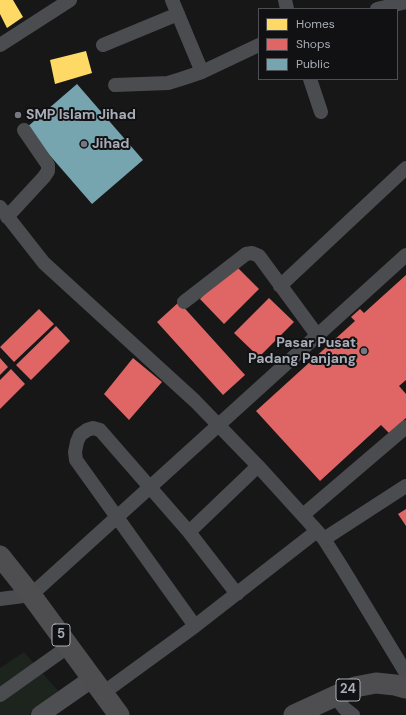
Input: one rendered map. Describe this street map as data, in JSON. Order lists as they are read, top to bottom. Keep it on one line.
{"streets":{"highway":["5","24"]},"places":["SMP Islam Jihad","Jihad","Pasar Pusat Padang Panjang"],"legend":["Homes","Shops","Public"]}
